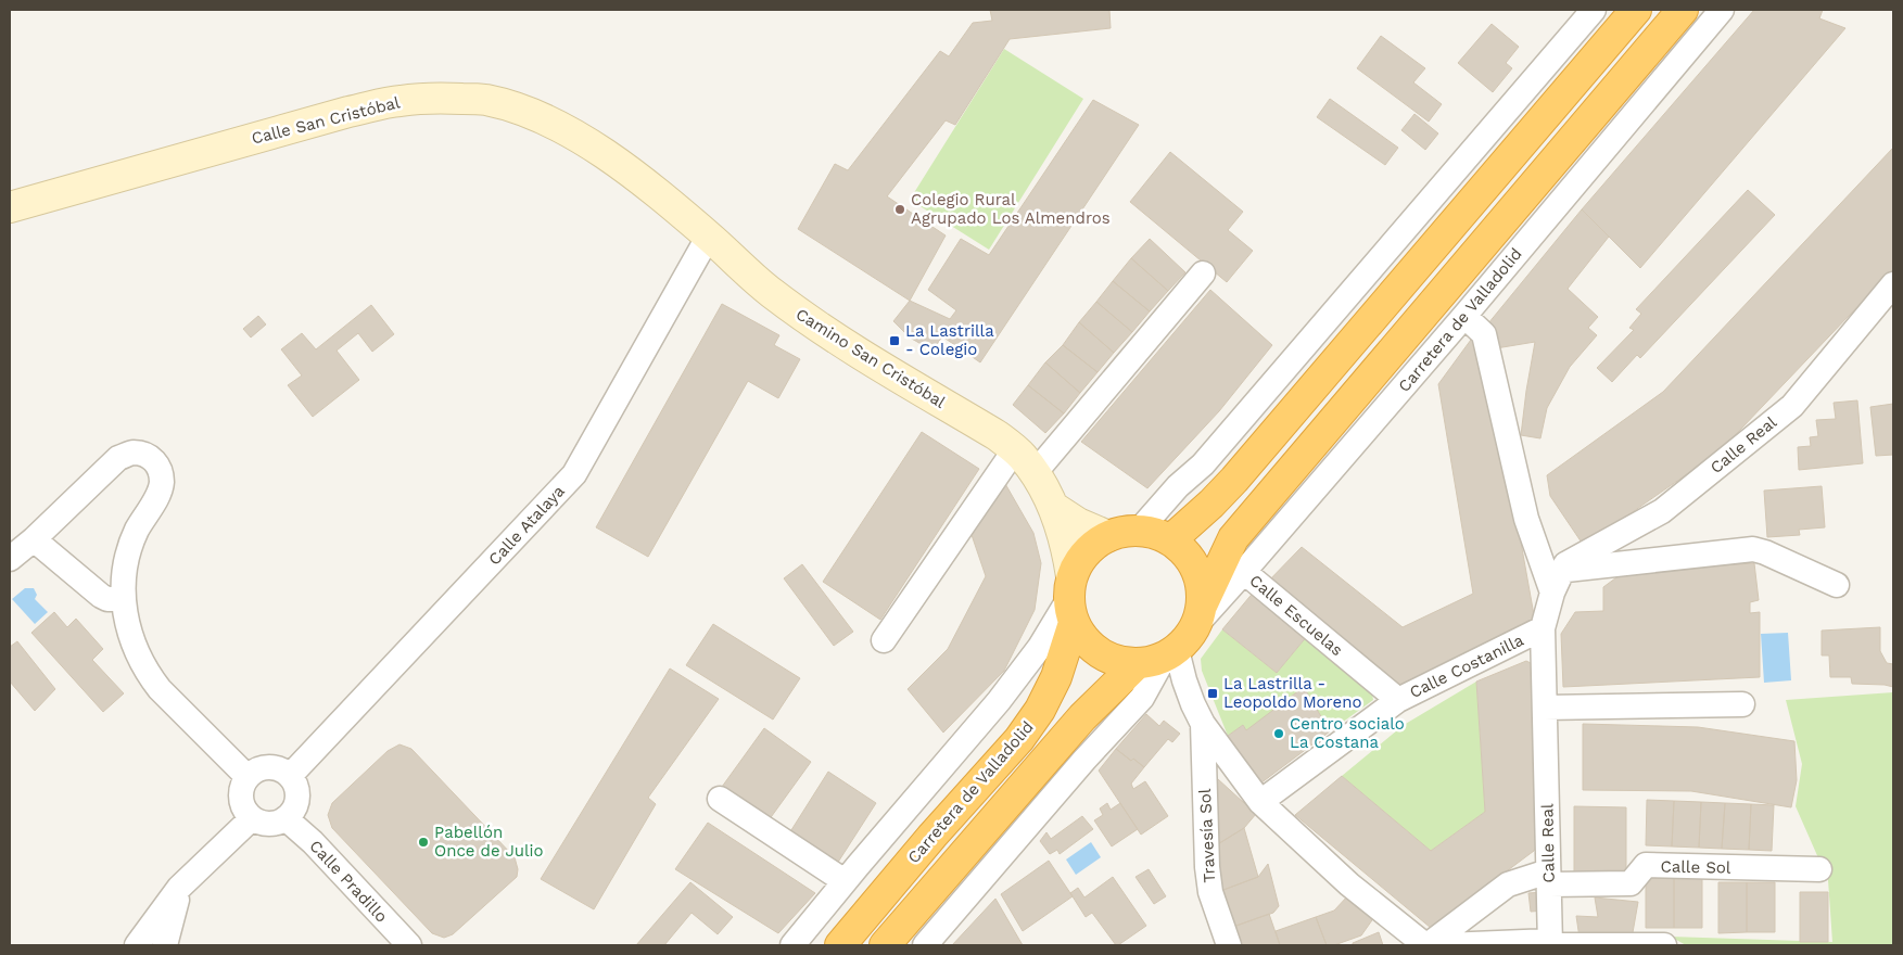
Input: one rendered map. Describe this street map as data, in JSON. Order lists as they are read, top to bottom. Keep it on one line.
{"streets":{"highway":["Carretera de Valladolid"],"main road":["Calle San Cristóbal","Camino San Cristóbal"],"street":["Calle Real","Calle Atalaya","Calle Escuelas","Calle Costanilla","Travesía Sol","Calle Sol","Calle Pradillo"]},"crossings":[["Calle San Cristóbal","Camino San Cristóbal"],["Calle San Cristóbal","Calle Atalaya"],["Carretera de Valladolid","Camino San Cristóbal"],["Carretera de Valladolid","Calle Escuelas"],["Camino San Cristóbal","Calle Atalaya"],["Calle Real","Calle Costanilla"],["Calle Real","Calle Sol"],["Calle Atalaya","Calle Pradillo"],["Calle Escuelas","Calle Costanilla"]],"places":{"other":["Colegio Rural Agrupado Los Almendros","Centro socialo La Costana","Pabellón Once de Julio"],"transit":["La Lastrilla - Colegio","La Lastrilla - Leopoldo Moreno"]}}
